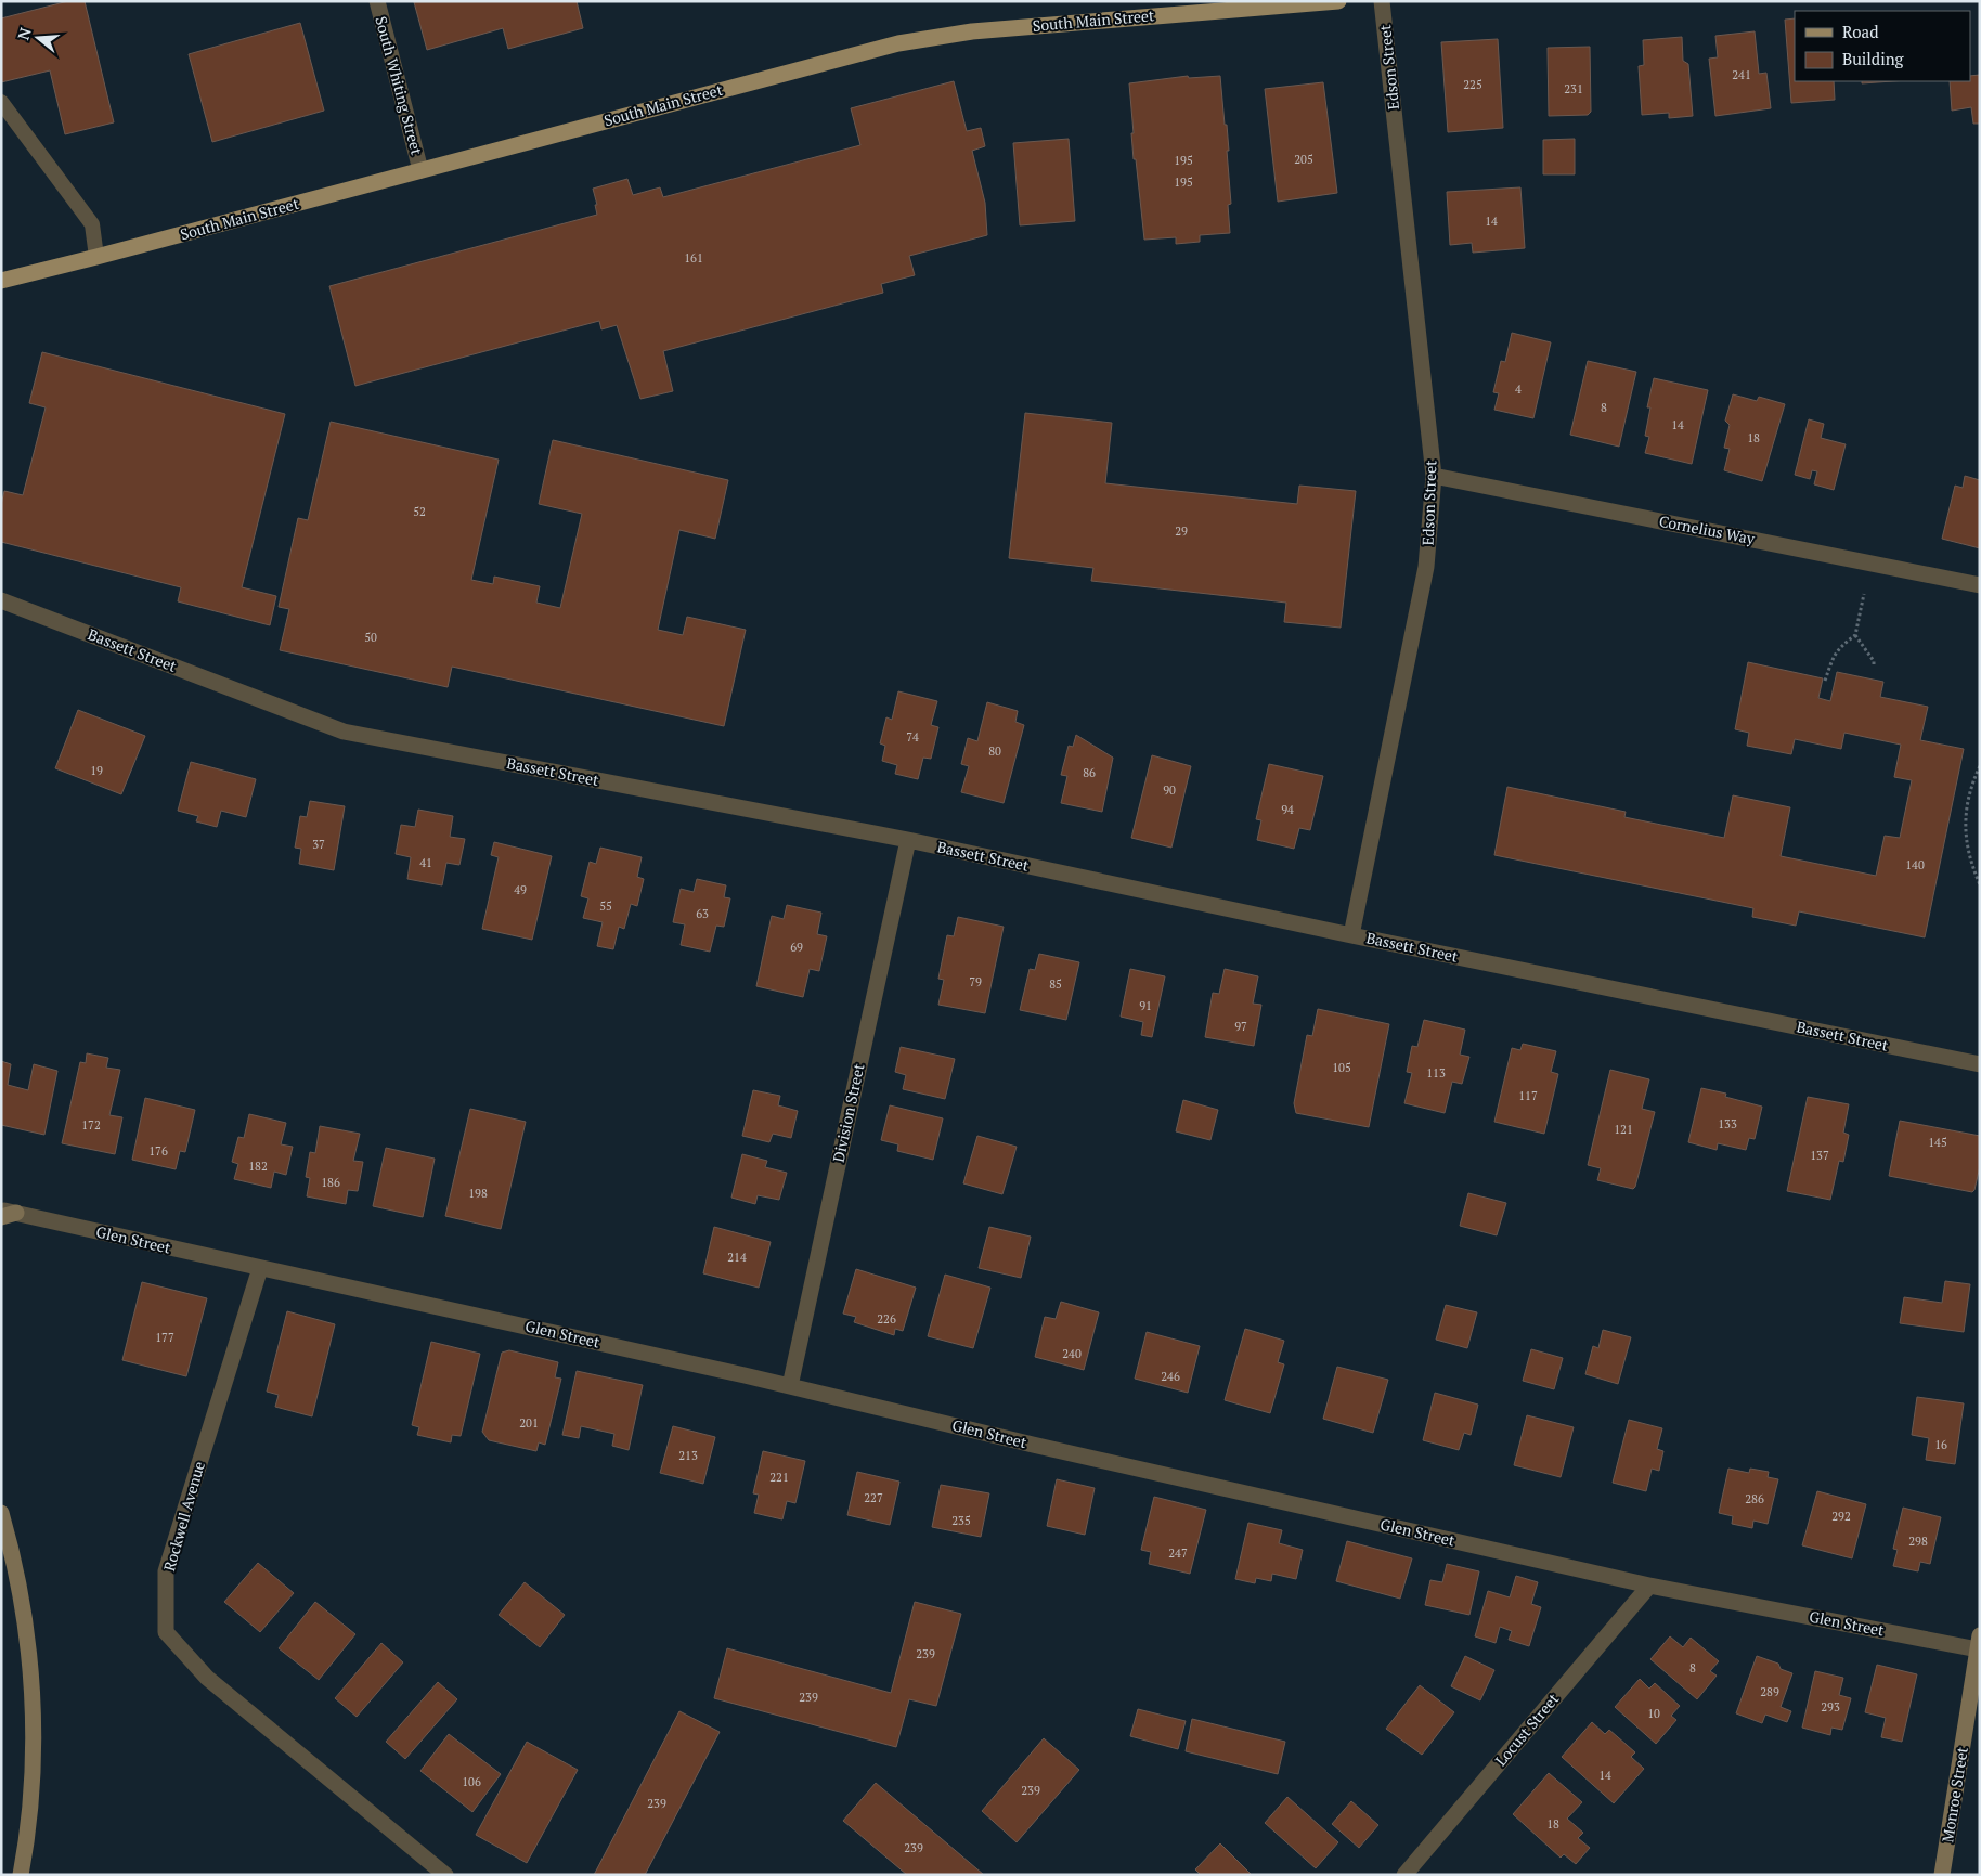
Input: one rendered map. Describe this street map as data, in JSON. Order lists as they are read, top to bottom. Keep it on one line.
{"streets":{"main road":["South Main Street"],"street":["Edson Street","South Whiting Street","Cornelius Way","Bassett Street","Division Street","Glen Street","Rockwell Avenue","Locust Street","Monroe Street"]},"crossings":[["South Main Street","South Whiting Street"],["Edson Street","Cornelius Way"],["Edson Street","Bassett Street"],["Bassett Street","Division Street"],["Division Street","Glen Street"],["Glen Street","Rockwell Avenue"],["Glen Street","Locust Street"],["Glen Street","Monroe Street"]],"house_numbers":["241","225","231","205","195","195","14","161","4","8","14","18","52","29","50","74","80","19","86","90","94","37","41","140","49","55","63","69","79","85","91","97","105","113","117","133","172","121","145","176","137","182","186","198","214","226","177","240","246","201","16","213","221","227","286","292","235","298","247","239","8","289","239","293","10","14","106","239","239","18","239"],"legend":["Road","Building"],"north":"left"}
